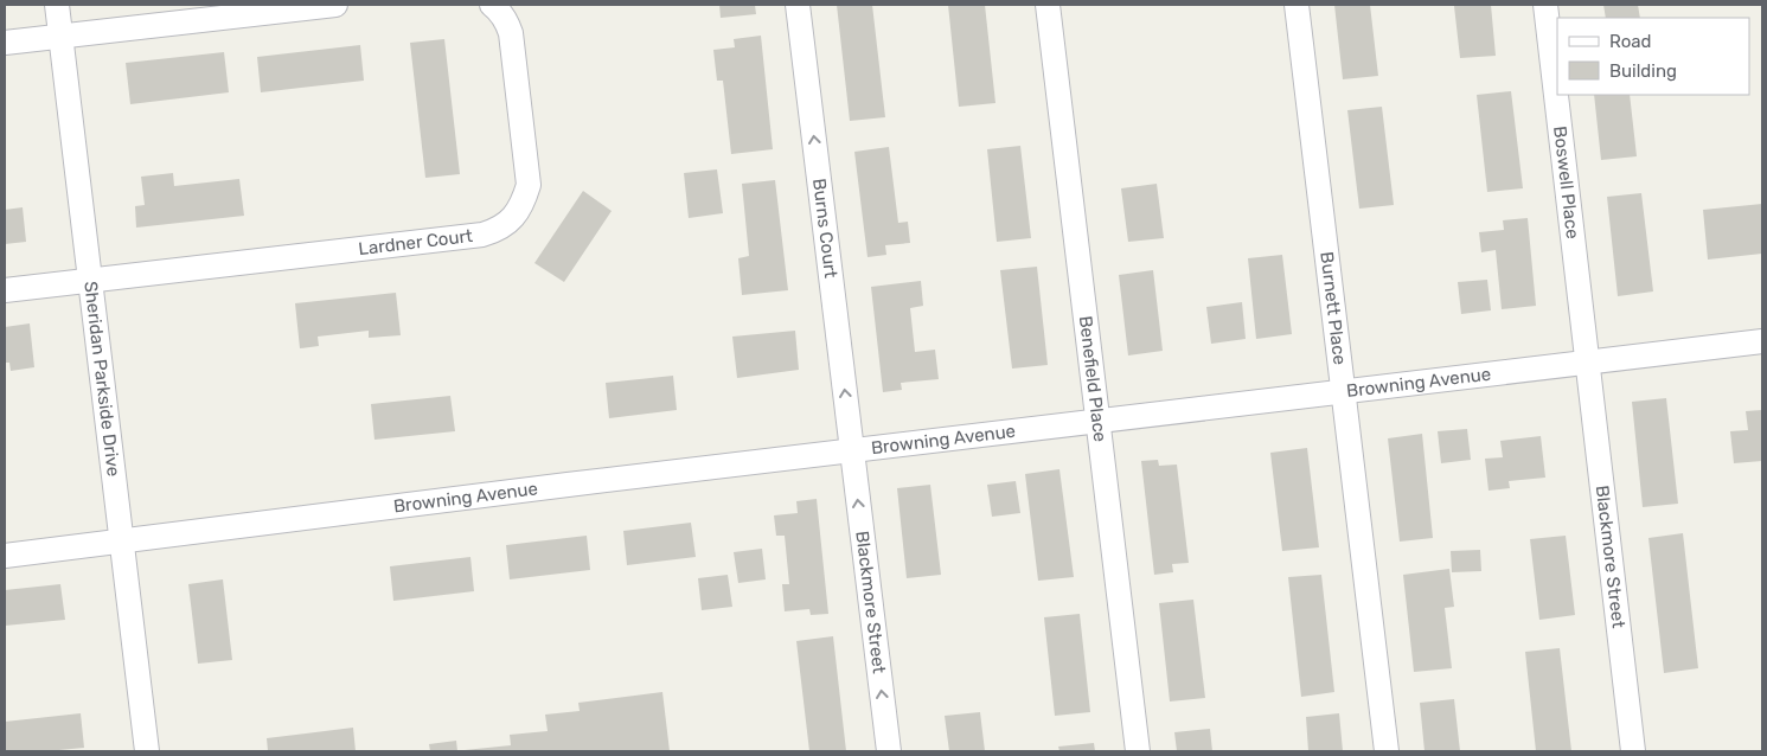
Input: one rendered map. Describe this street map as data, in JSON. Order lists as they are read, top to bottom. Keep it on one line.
{"streets":{"street":["Boswell Place","Burns Court","Lardner Court","Burnett Place","Sheridan Parkside Drive","Benefield Place","Browning Avenue","Blackmore Street"]},"crossings":[["Boswell Place","Browning Avenue"],["Boswell Place","Blackmore Street"],["Burns Court","Browning Avenue"],["Burns Court","Blackmore Street"],["Lardner Court","Sheridan Parkside Drive"],["Burnett Place","Browning Avenue"],["Sheridan Parkside Drive","Browning Avenue"],["Benefield Place","Browning Avenue"],["Browning Avenue","Blackmore Street"]],"one_way":["Burns Court","Blackmore Street"],"legend":["Road","Building"]}
